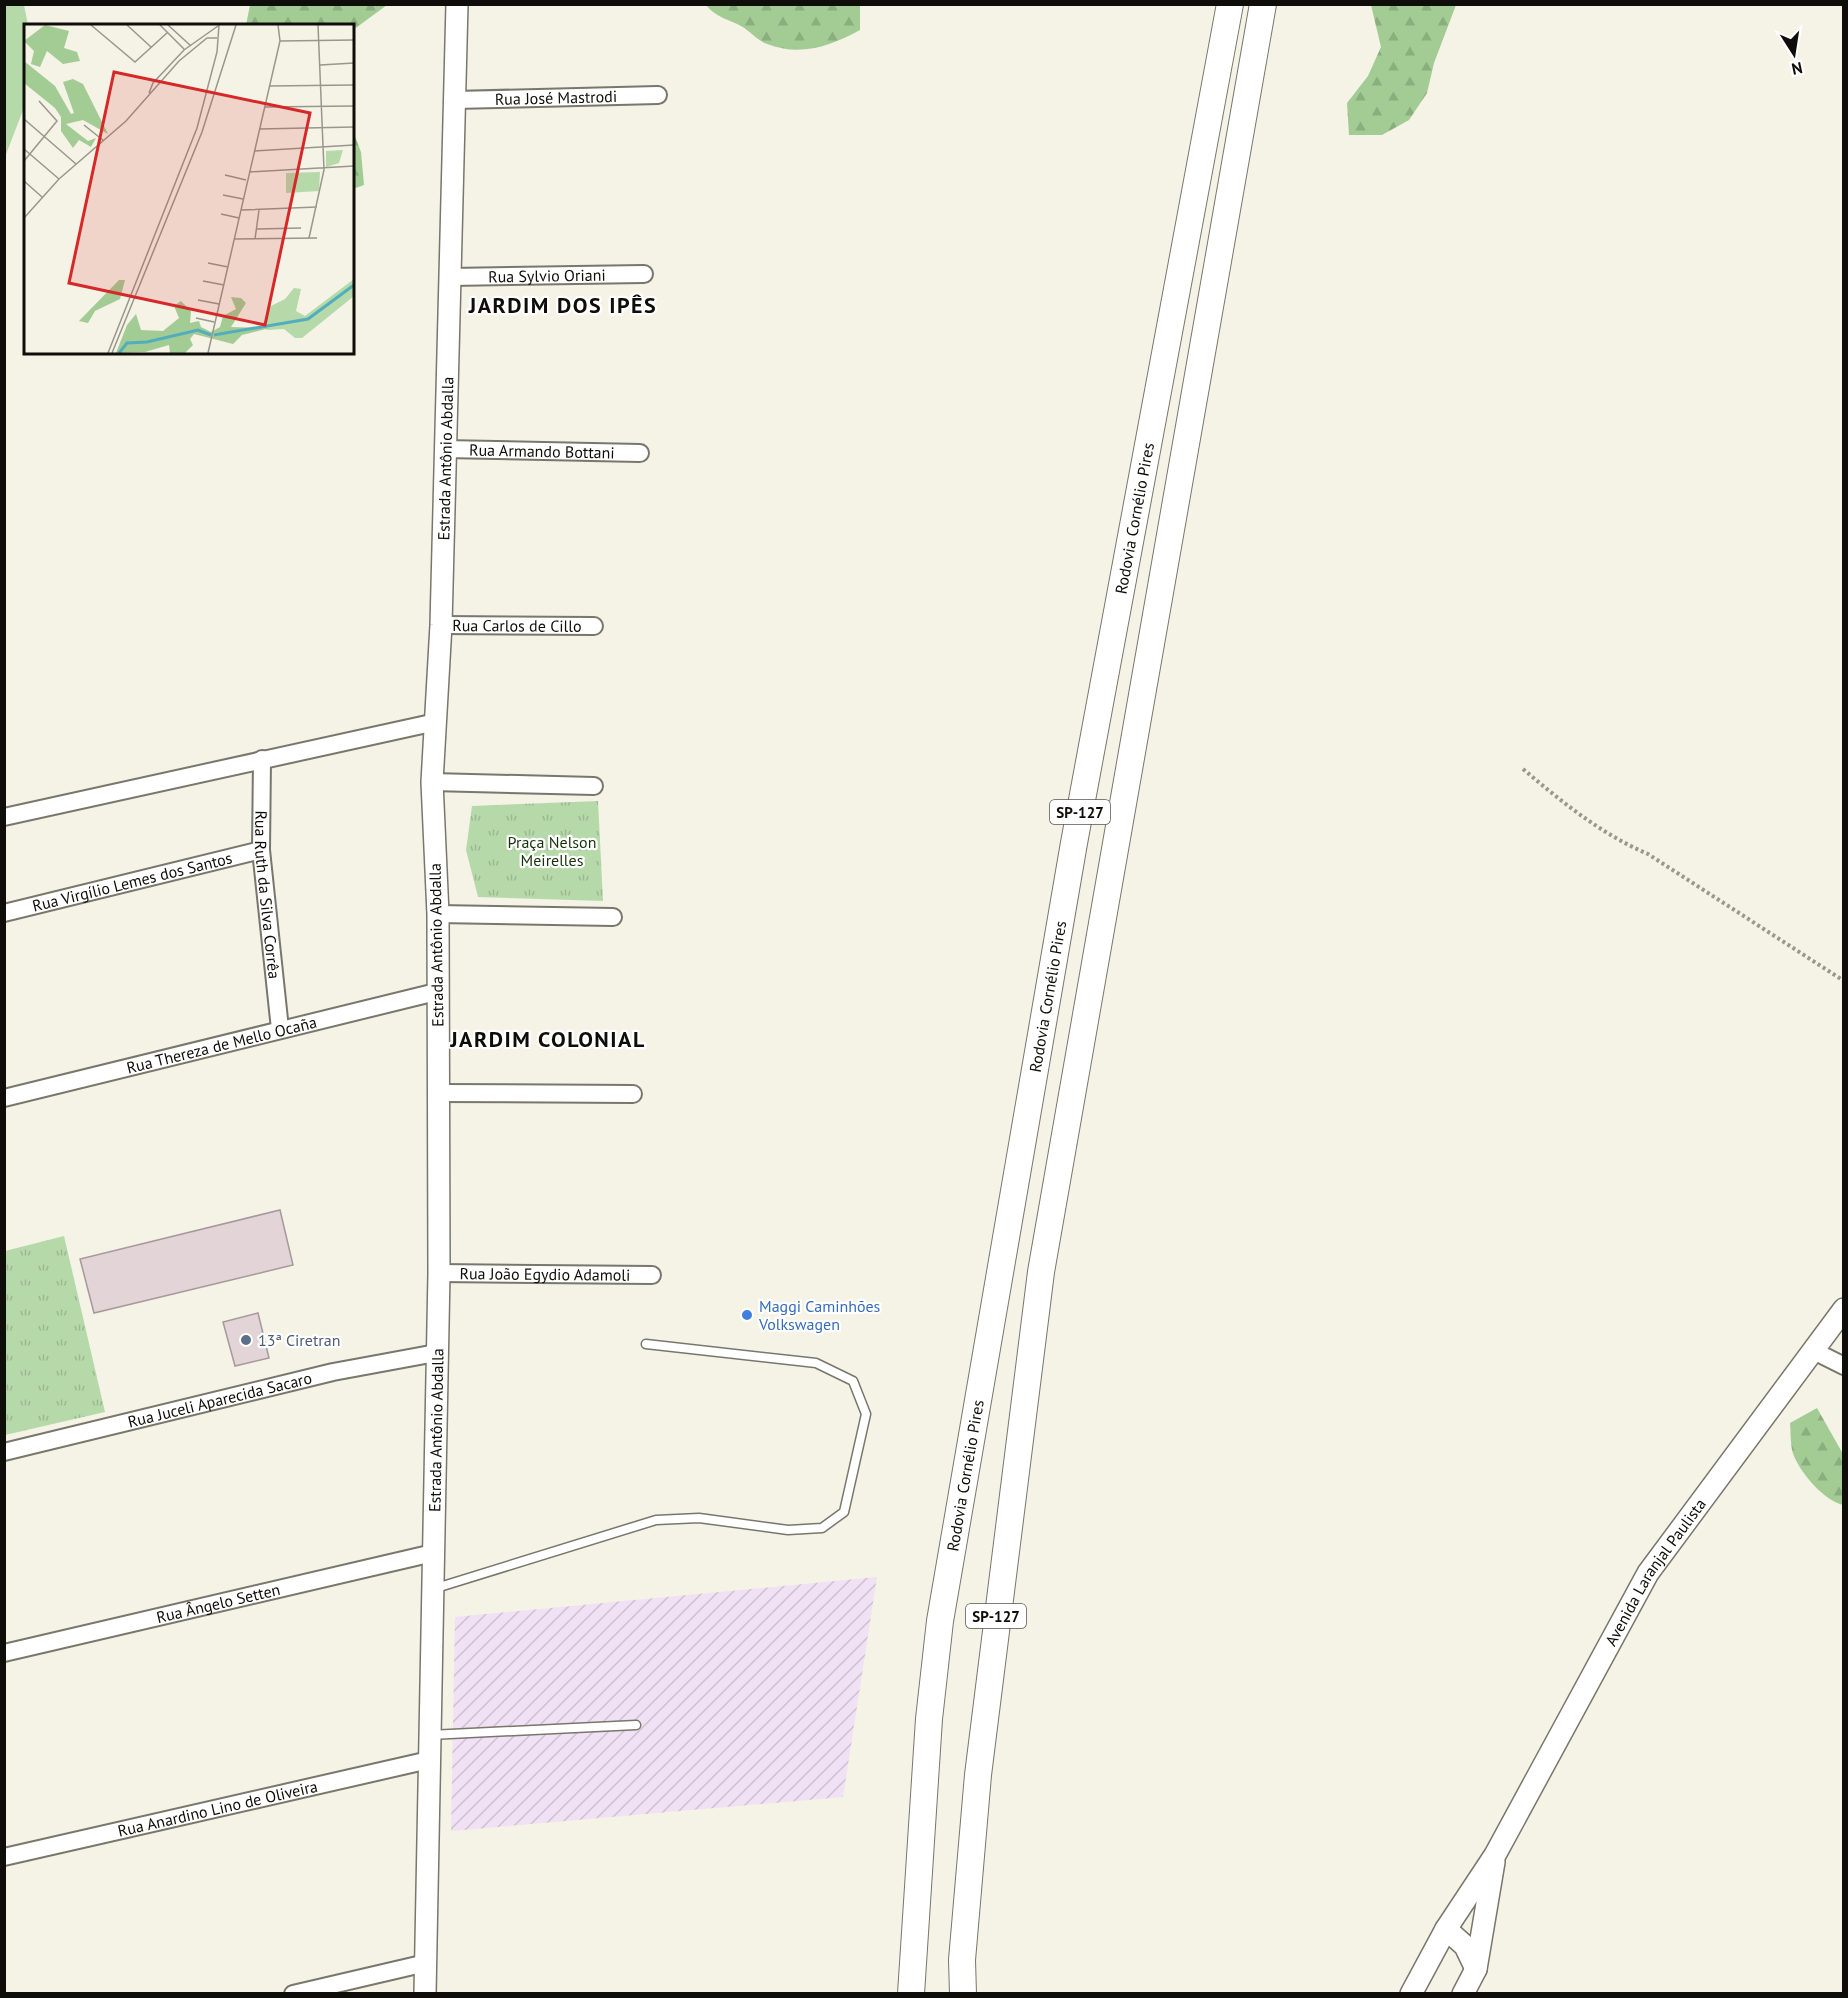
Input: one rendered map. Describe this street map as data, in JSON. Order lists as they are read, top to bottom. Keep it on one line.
{"streets":{"main road":["Rodovia Cornélio Pires","SP-127"],"street":["Rua José Mastrodi","Rua Sylvio Oriani","Rua Armando Bottani","Estrada Antônio Abdalla","Rua Carlos de Cillo","Rua Virgílio Lemes dos Santos","Rua Ruth da Silva Corrêa","Rua Thereza de Mello Ocaña","Rua João Egydio Adamoli","Rua Juceli Aparecida Sacaro","Avenida Laranjal Paulista","Rua Ângelo Setten","Rua Anardino Lino de Oliveira"]},"crossings":[["Rua José Mastrodi","Estrada Antônio Abdalla"],["Rua Sylvio Oriani","Estrada Antônio Abdalla"],["Rua Armando Bottani","Estrada Antônio Abdalla"],["Estrada Antônio Abdalla","Rua Carlos de Cillo"],["Estrada Antônio Abdalla","Rua Thereza de Mello Ocaña"],["Estrada Antônio Abdalla","Rua João Egydio Adamoli"],["Estrada Antônio Abdalla","Rua Juceli Aparecida Sacaro"],["Estrada Antônio Abdalla","Rua Ângelo Setten"],["Estrada Antônio Abdalla","Rua Anardino Lino de Oliveira"],["Rua Virgílio Lemes dos Santos","Rua Ruth da Silva Corrêa"],["Rua Ruth da Silva Corrêa","Rua Thereza de Mello Ocaña"]],"districts":["JARDIM DOS IPÊS","JARDIM COLONIAL"],"parks":["Praça Nelson Meirelles"],"places":["Maggi Caminhões Volkswagen","13ª Ciretran"],"north":"bottom"}
